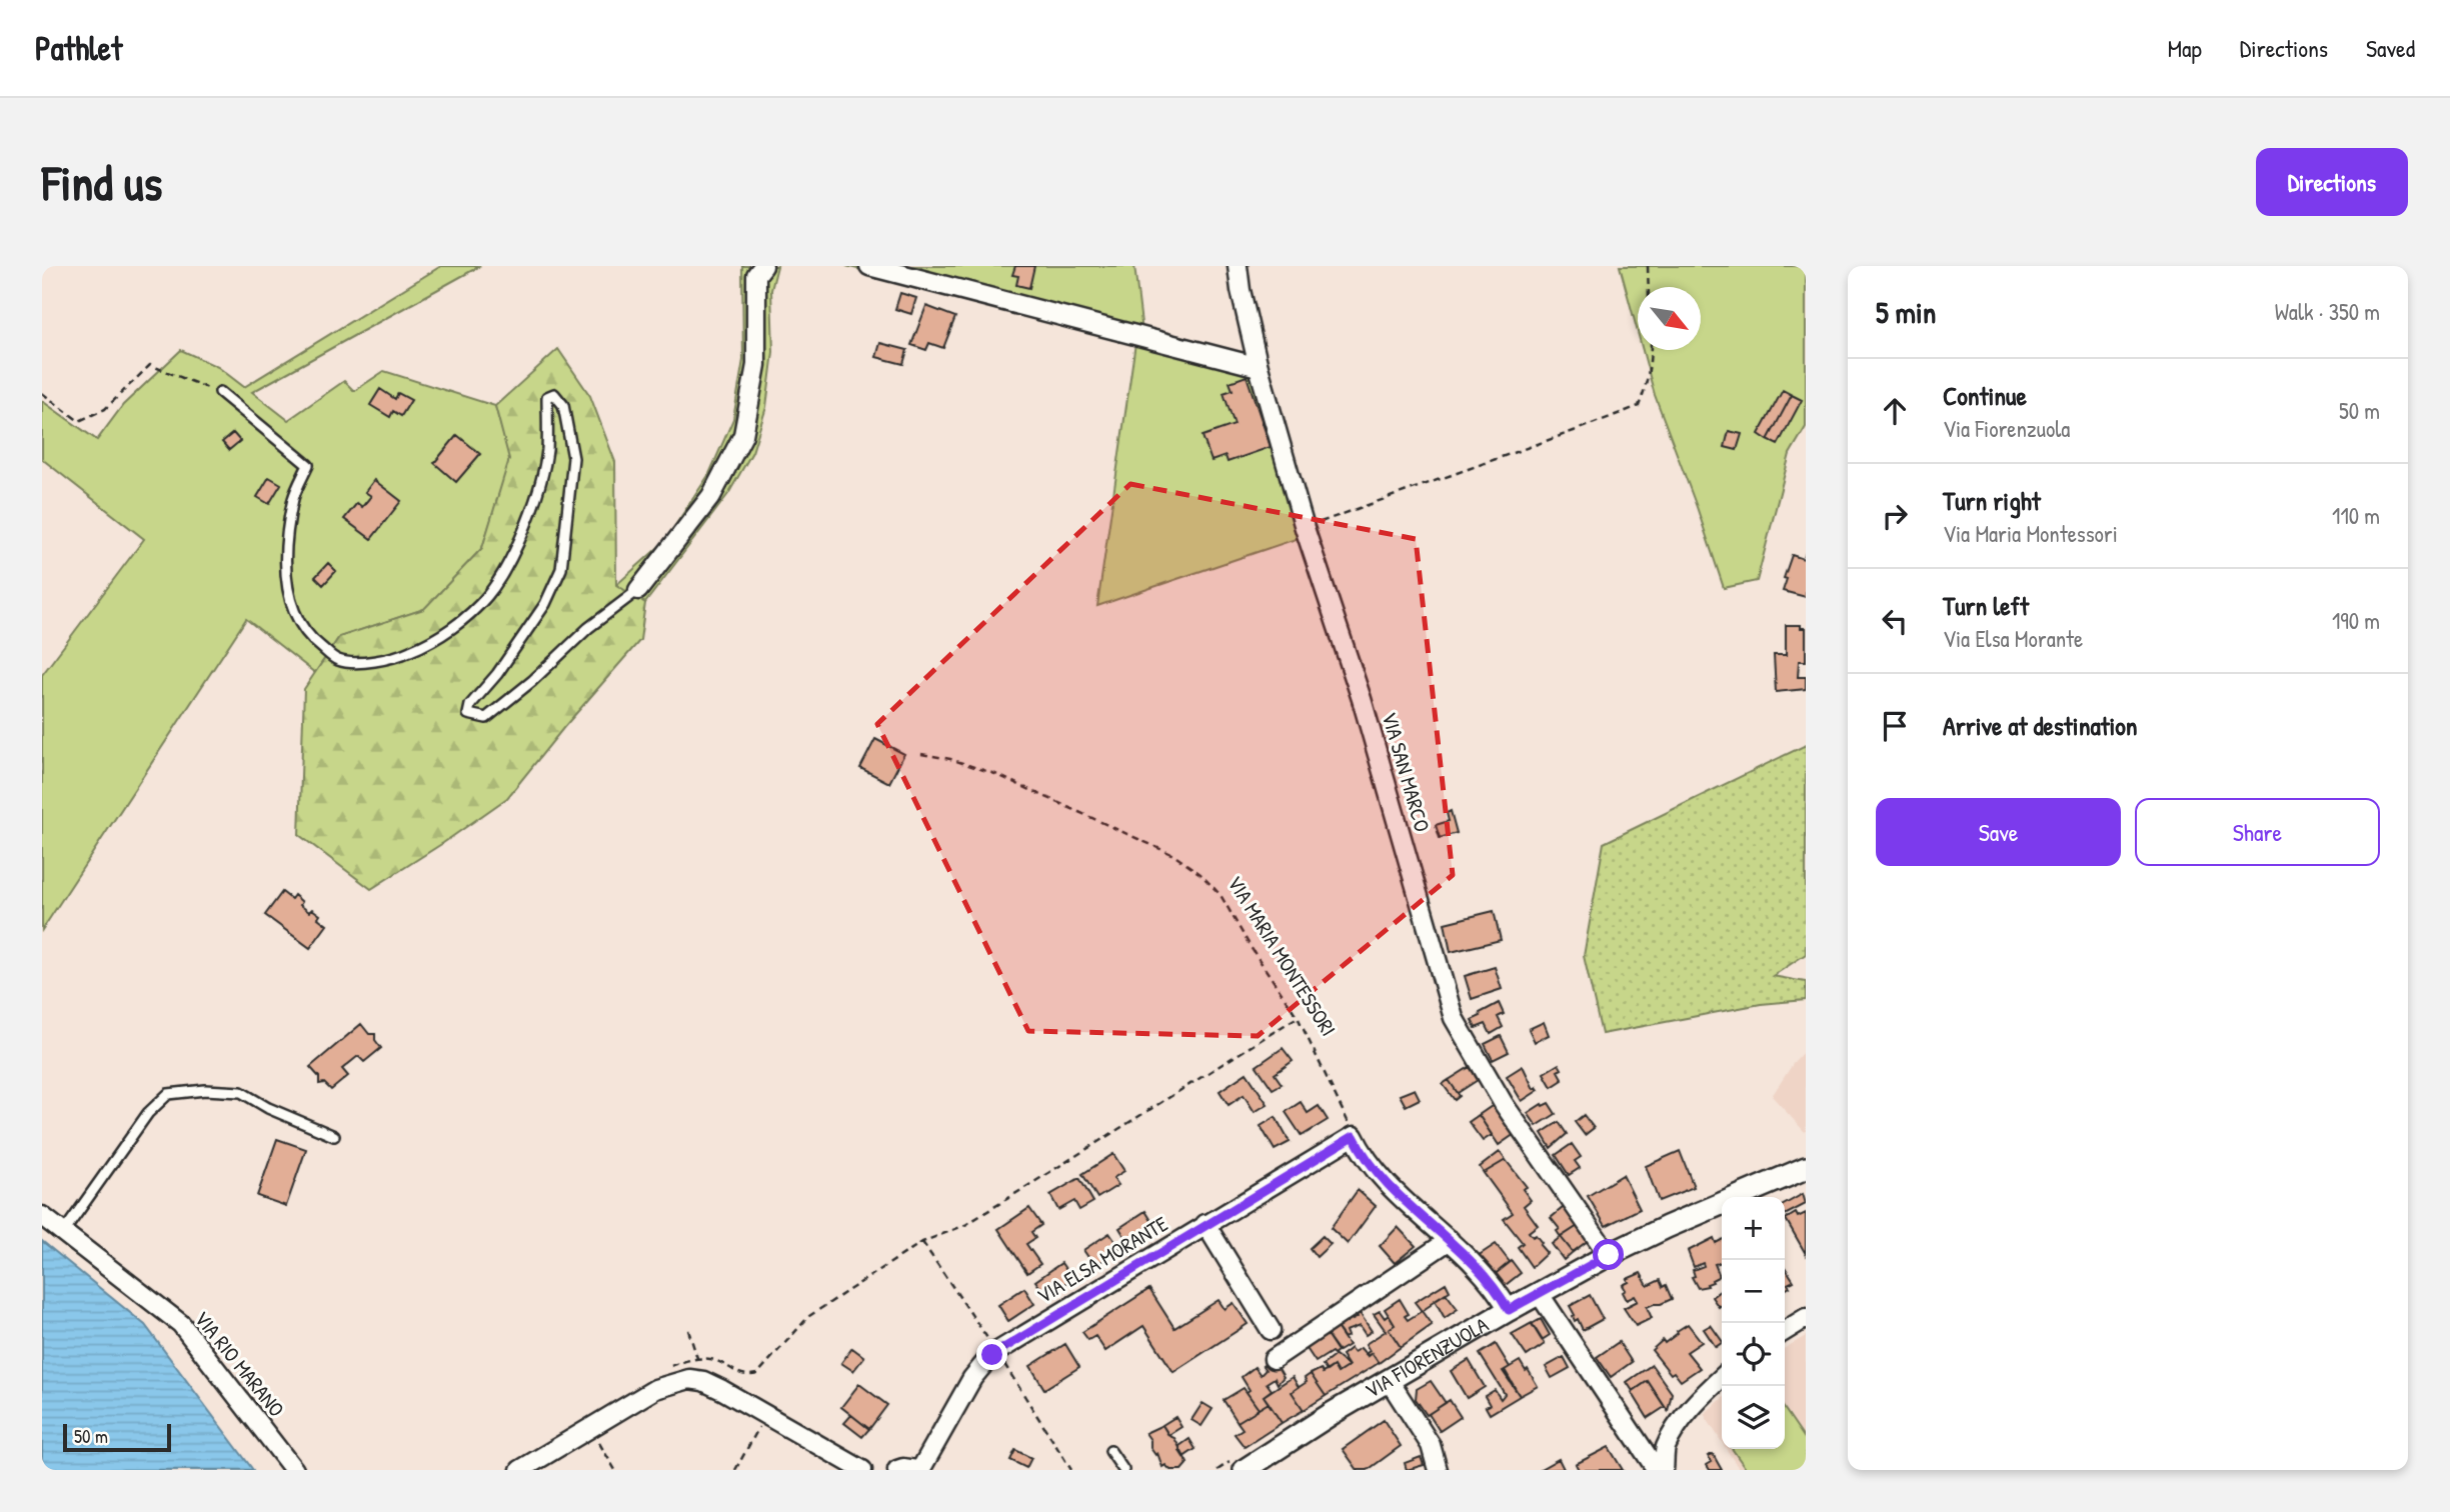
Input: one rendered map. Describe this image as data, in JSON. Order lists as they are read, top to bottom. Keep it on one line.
{"streets":{"street":["VIA SAN MARCO","VIA ELSA MORANTE","VIA FIORENZUOLA","VIA RIO MARANO"],"path":["VIA MARIA MONTESSORI"]},"crossings":[["VIA SAN MARCO","VIA FIORENZUOLA"],["VIA MARIA MONTESSORI","VIA ELSA MORANTE"]],"scale_bar":"50 m","north":"bottom right","page":{"header":"Pathlet","nav":["Map","Directions","Saved"],"buttons":["Directions",["Save","Share"]],"title":"Find us","heading":["5 min","Walk · 350 m"],"list":[["Continue","Via Fiorenzuola","50 m"],["Turn right","Via Maria Montessori","110 m"],["Turn left","Via Elsa Morante","190 m"],"Arrive at destination"],"map_buttons":["+","−"],"scale":"50 m"}}
